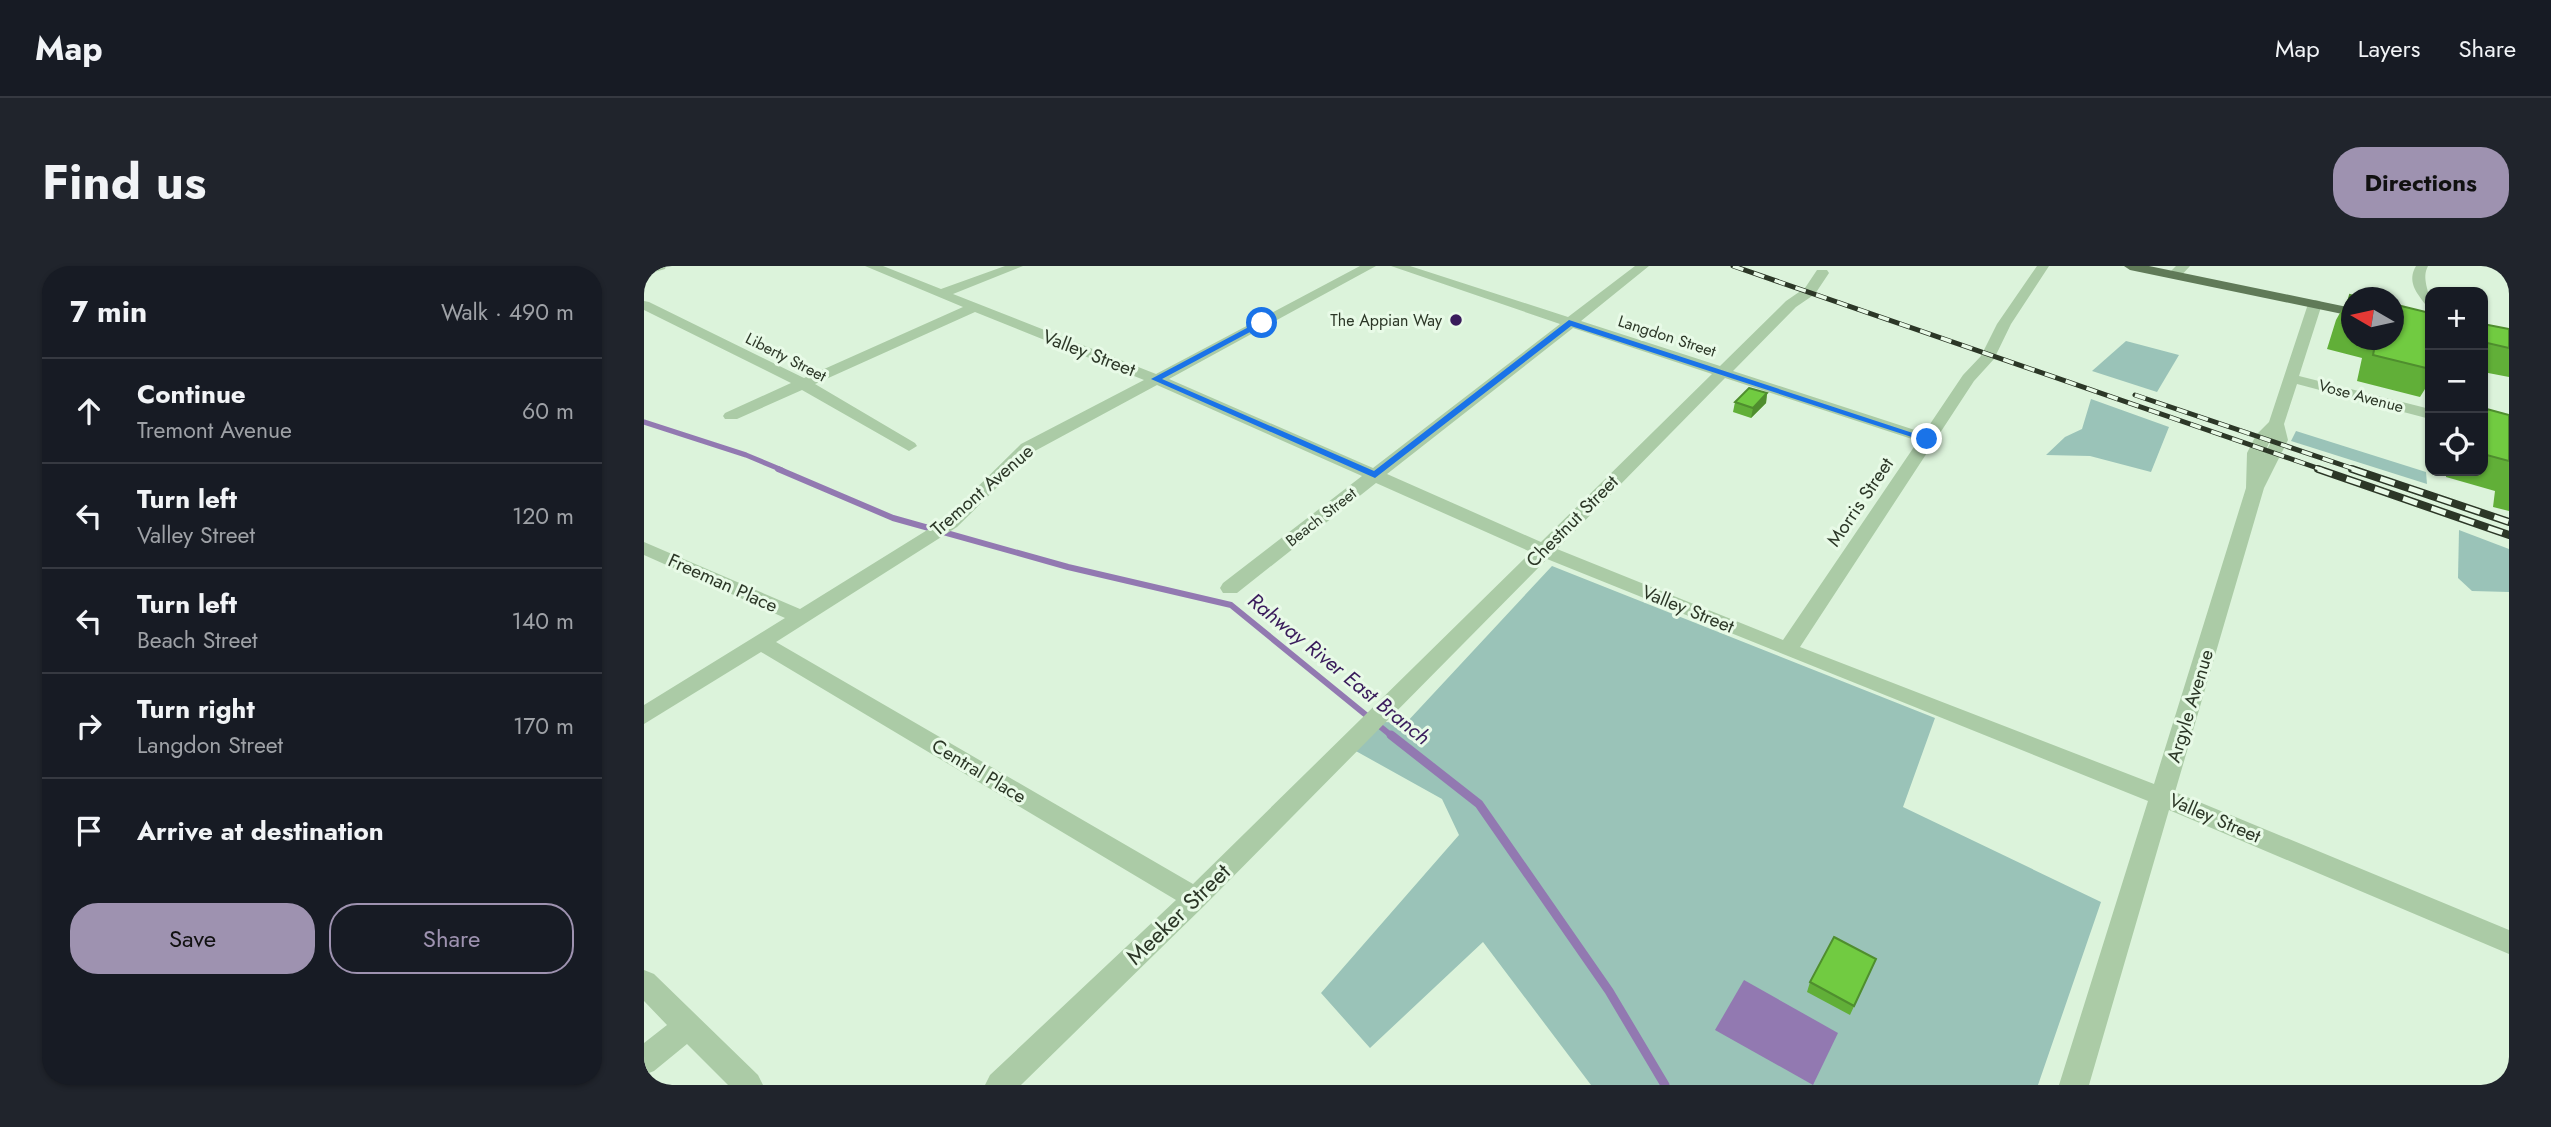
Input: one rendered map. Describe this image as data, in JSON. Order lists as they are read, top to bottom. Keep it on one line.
{"streets":{"street":["Langdon Street","Valley Street","Liberty Street","Vose Avenue","Tremont Avenue","Morris Street","Beach Street","Chestnut Street","Freeman Place","Argyle Avenue","Central Place","Meeker Street"]},"crossings":[["Langdon Street","Morris Street"],["Langdon Street","Beach Street"],["Langdon Street","Chestnut Street"],["Valley Street","Tremont Avenue"],["Valley Street","Morris Street"],["Valley Street","Beach Street"],["Valley Street","Chestnut Street"],["Valley Street","Argyle Avenue"],["Vose Avenue","Argyle Avenue"],["Tremont Avenue","Freeman Place"],["Tremont Avenue","Central Place"],["Chestnut Street","Meeker Street"],["Central Place","Meeker Street"]],"water":["Rahway River East Branch"],"places":["The Appian Way"],"north":"left","page":{"header":"Map","nav":["Map","Layers","Share"],"title":"Find us","buttons":["Directions",["Save","Share"]],"heading":["7 min","Walk · 490 m"],"map_buttons":["+","−"],"list":[["Continue","Tremont Avenue","60 m"],["Turn left","Valley Street","120 m"],["Turn left","Beach Street","140 m"],["Turn right","Langdon Street","170 m"],"Arrive at destination"]}}
